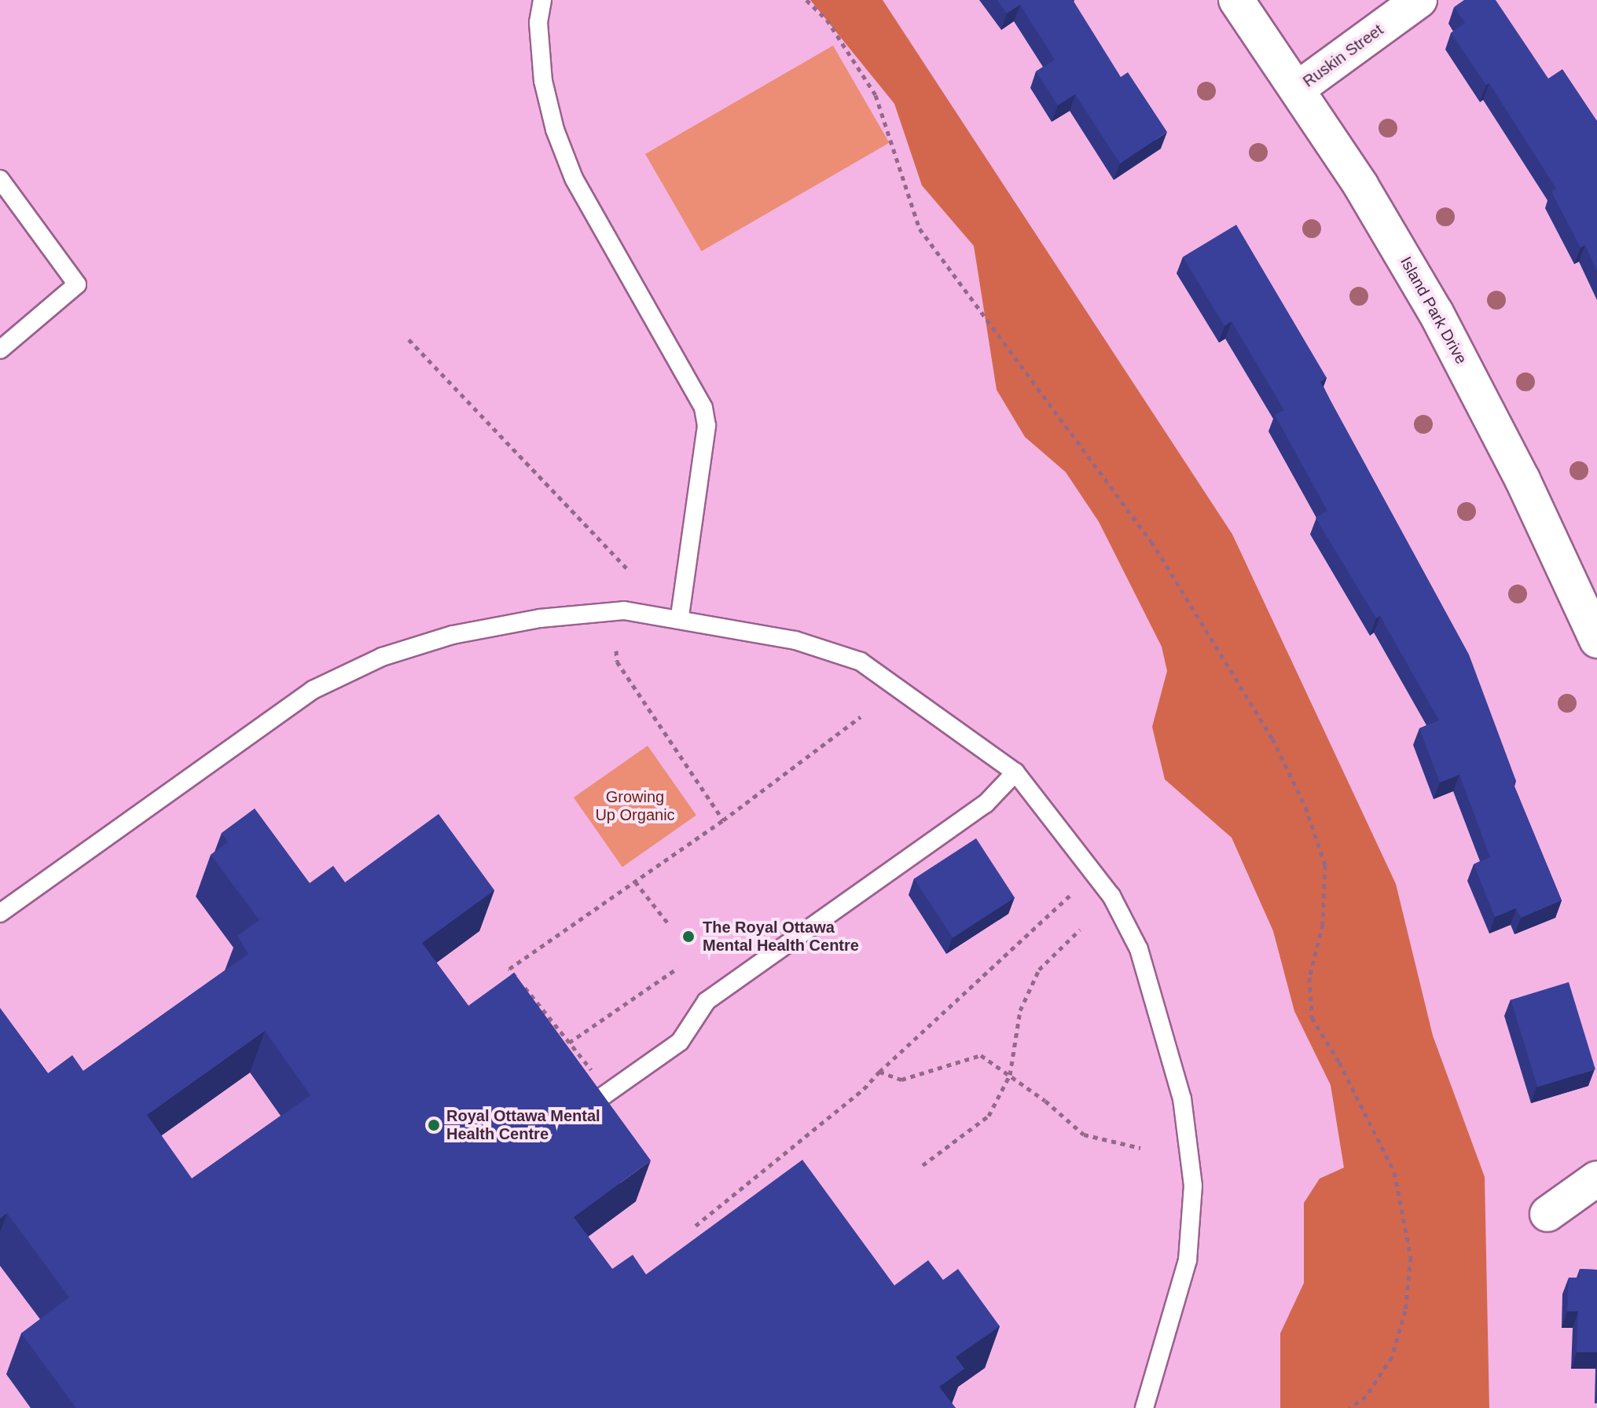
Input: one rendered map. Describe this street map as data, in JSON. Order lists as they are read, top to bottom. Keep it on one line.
{"streets":{"main road":["Ruskin Street","Island Park Drive"]},"crossings":[["Ruskin Street","Island Park Drive"]],"parks":["Growing Up Organic"],"places":["The Royal Ottawa Mental Health Centre","Royal Ottawa Mental Health Centre"]}
